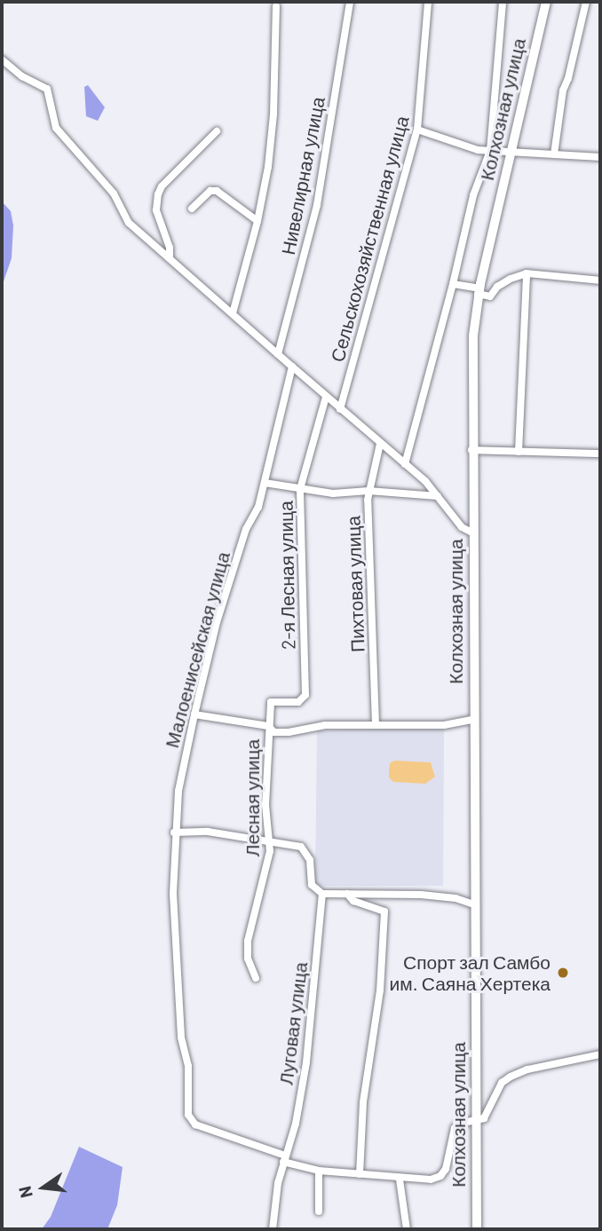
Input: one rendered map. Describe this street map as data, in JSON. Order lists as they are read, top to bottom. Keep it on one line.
{"streets":{"main road":["Колхозная улица"],"street":["Нивелирная улица","Сельскохозяйственная улица","2-я Лесная улица","Пихтовая улица","Малоенисейская улица","Лесная улица","Луговая улица"]},"crossings":[["2-я Лесная улица","Лесная улица"],["Малоенисейская улица","Луговая улица"]],"places":["Спорт зал Самбо им. Саяна Хертека"],"north":"left"}
